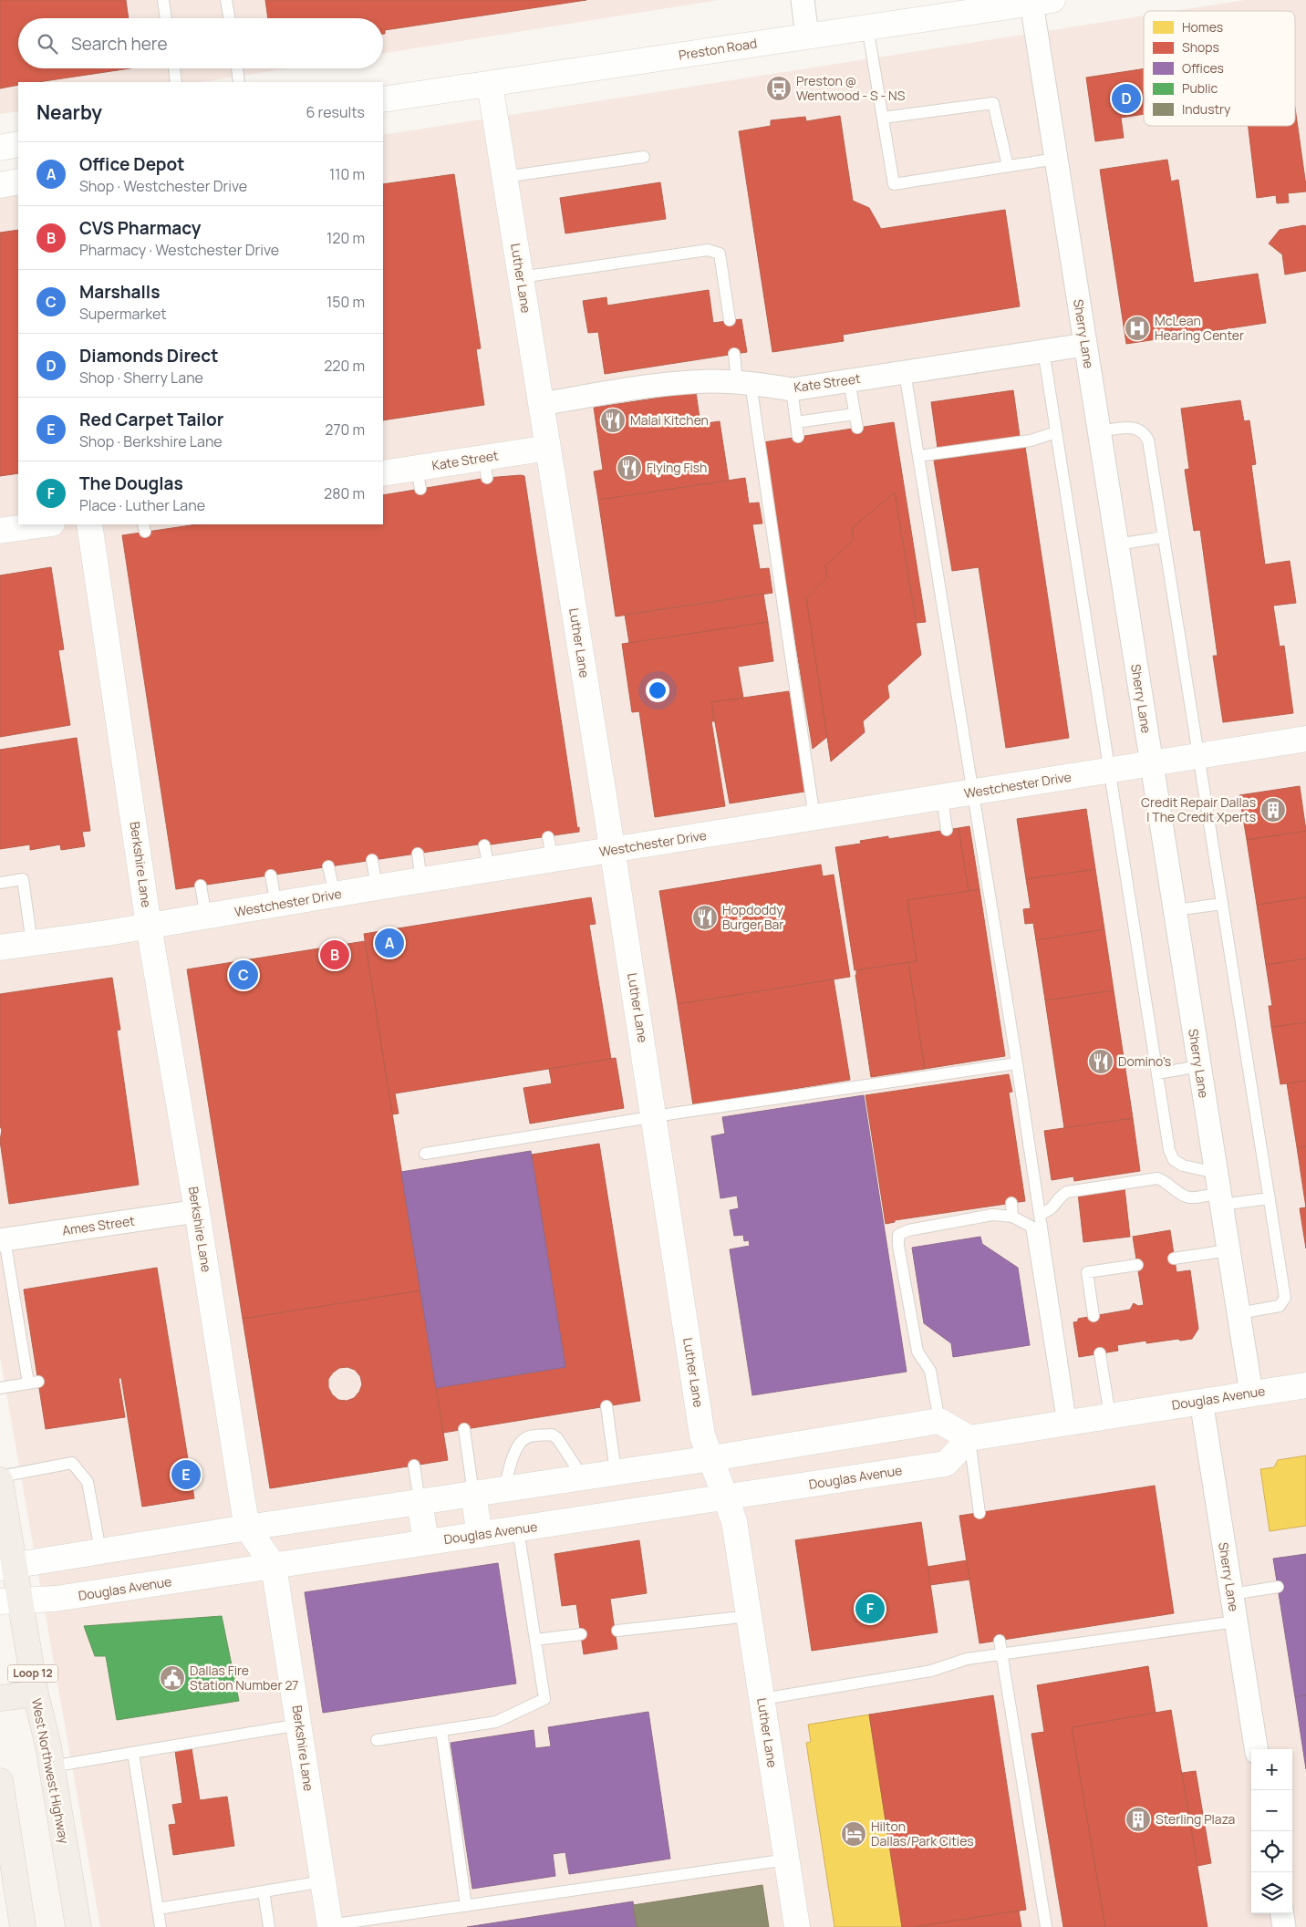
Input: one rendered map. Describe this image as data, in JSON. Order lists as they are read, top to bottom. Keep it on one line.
{"streets":{"main road":["Loop 12","West Northwest Highway"],"street":["Preston Road","Luther Lane","Sherry Lane","Kate Street","Westchester Drive","Berkshire Lane","Ames Street","Douglas Avenue"]},"crossings":[["Preston Road","Luther Lane"],["Preston Road","Sherry Lane"],["Luther Lane","Kate Street"],["Luther Lane","Westchester Drive"],["Luther Lane","Douglas Avenue"],["Sherry Lane","Kate Street"],["Sherry Lane","Westchester Drive"],["Sherry Lane","Douglas Avenue"],["Westchester Drive","Berkshire Lane"],["Berkshire Lane","Ames Street"],["Berkshire Lane","Douglas Avenue"],["Douglas Avenue","West Northwest Highway"]],"places":{"bus stop":["Preston @ Wentwood - S - NS"],"hospital":["McLean Hearing Center"],"restaurant":["Malai Kitchen","Flying Fish","Hopdoddy Burger Bar","Domino's"],"building":["Credit Repair Dallas | The Credit Xperts","Sterling Plaza"],"public building":["Dallas Fire Station Number 27"],"hotel":["Hilton Dallas/Park Cities"]},"legend":["Homes","Shops","Offices","Public","Industry"],"page":{"search":"Search here","pins":["D","A","B","C","E","F"],"heading":["Nearby","6 results"],"list":[{"mark":"A","name":"Office Depot","note":"Shop · Westchester Drive","value":"110 m"},{"mark":"B","name":"CVS Pharmacy","note":"Pharmacy · Westchester Drive","value":"120 m"},{"mark":"C","name":"Marshalls","note":"Supermarket","value":"150 m"},{"mark":"D","name":"Diamonds Direct","note":"Shop · Sherry Lane","value":"220 m"},{"mark":"E","name":"Red Carpet Tailor","note":"Shop · Berkshire Lane","value":"270 m"},{"mark":"F","name":"The Douglas","note":"Place · Luther Lane","value":"280 m"}],"map_buttons":["+","−"]}}
